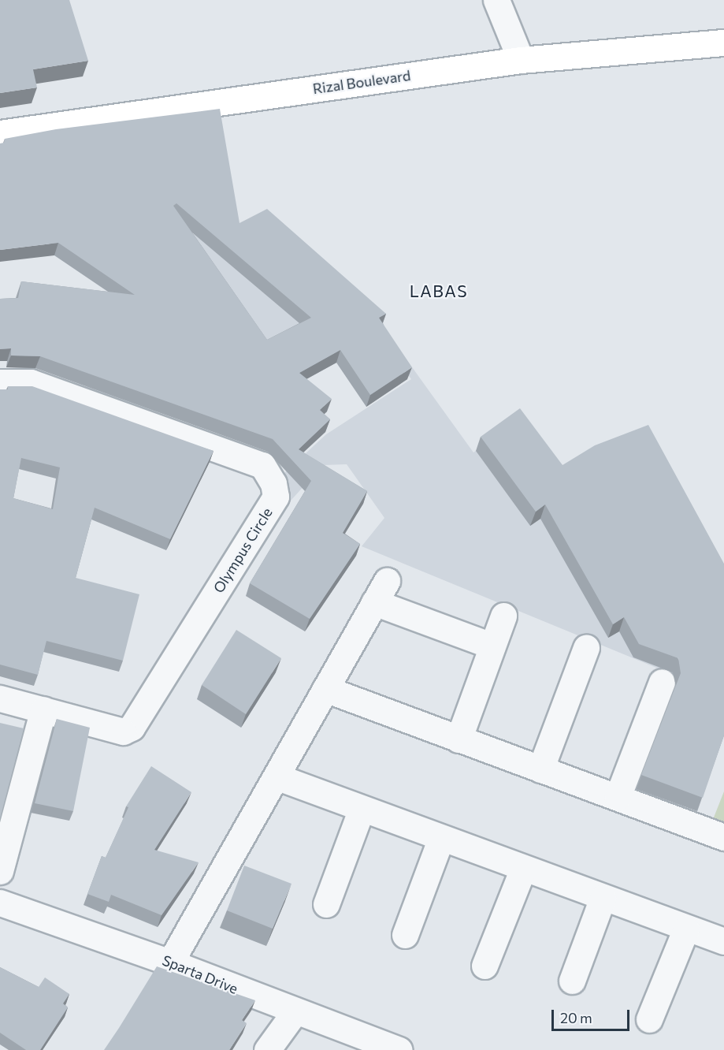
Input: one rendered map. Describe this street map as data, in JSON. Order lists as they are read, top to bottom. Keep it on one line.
{"streets":{"main road":["Rizal Boulevard"],"street":["Olympus Circle","Sparta Drive"]},"districts":["LABAS"],"scale_bar":"20 m"}
